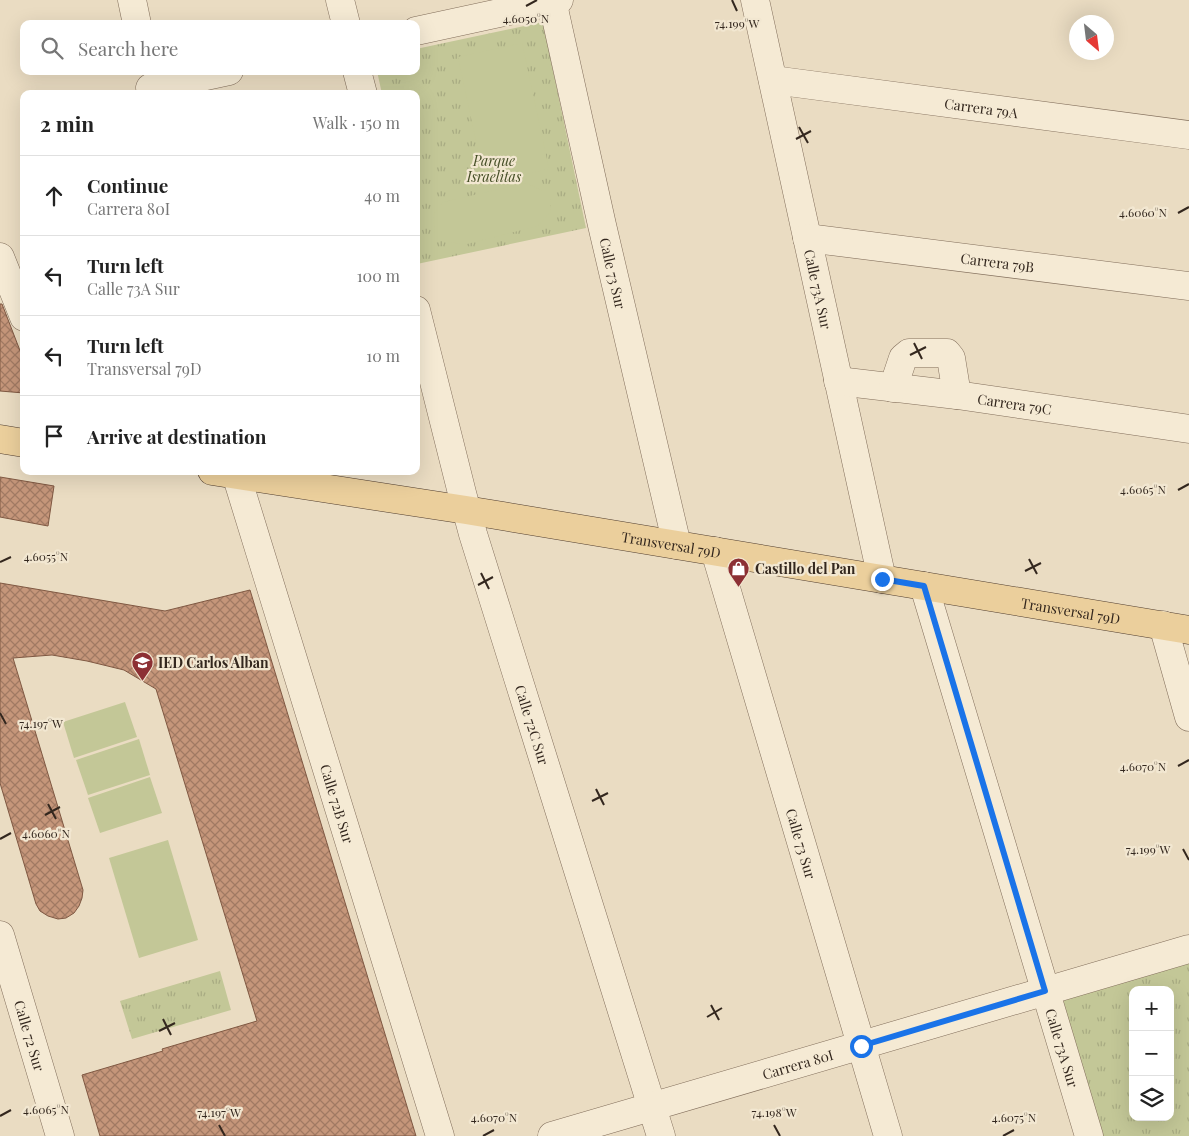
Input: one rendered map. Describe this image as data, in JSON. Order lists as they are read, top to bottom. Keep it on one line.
{"streets":{"main road":["Transversal 79D"],"street":["Carrera 79A","Carrera 79B","Calle 73 Sur","Calle 73A Sur","Carrera 79C","Calle 72C Sur","Calle 72B Sur","Calle 72 Sur","Carrera 80I"]},"crossings":[["Carrera 79A","Calle 73A Sur"],["Carrera 79B","Calle 73A Sur"],["Calle 73 Sur","Transversal 79D"],["Calle 73 Sur","Carrera 80I"],["Calle 73A Sur","Carrera 79C"],["Calle 73A Sur","Transversal 79D"],["Calle 73A Sur","Carrera 80I"],["Transversal 79D","Calle 72C Sur"],["Calle 72C Sur","Carrera 80I"]],"parks":["Parque Israelitas"],"places":{"shop":["Castillo del Pan"],"school or university":["IED Carlos Alban"]},"north":"bottom right","page":{"search":"Search here","heading":["2 min","Walk · 150 m"],"list":[["Continue","Carrera 80I","40 m"],["Turn left","Calle 73A Sur","100 m"],["Turn left","Transversal 79D","10 m"],"Arrive at destination"],"map_buttons":["+","−"]},"coordinates":["4.6050°N","74.199°W","4.6060°N","4.6065°N","4.6055°N","74.197°W","4.6070°N","74.198°W","4.6075°N"]}
